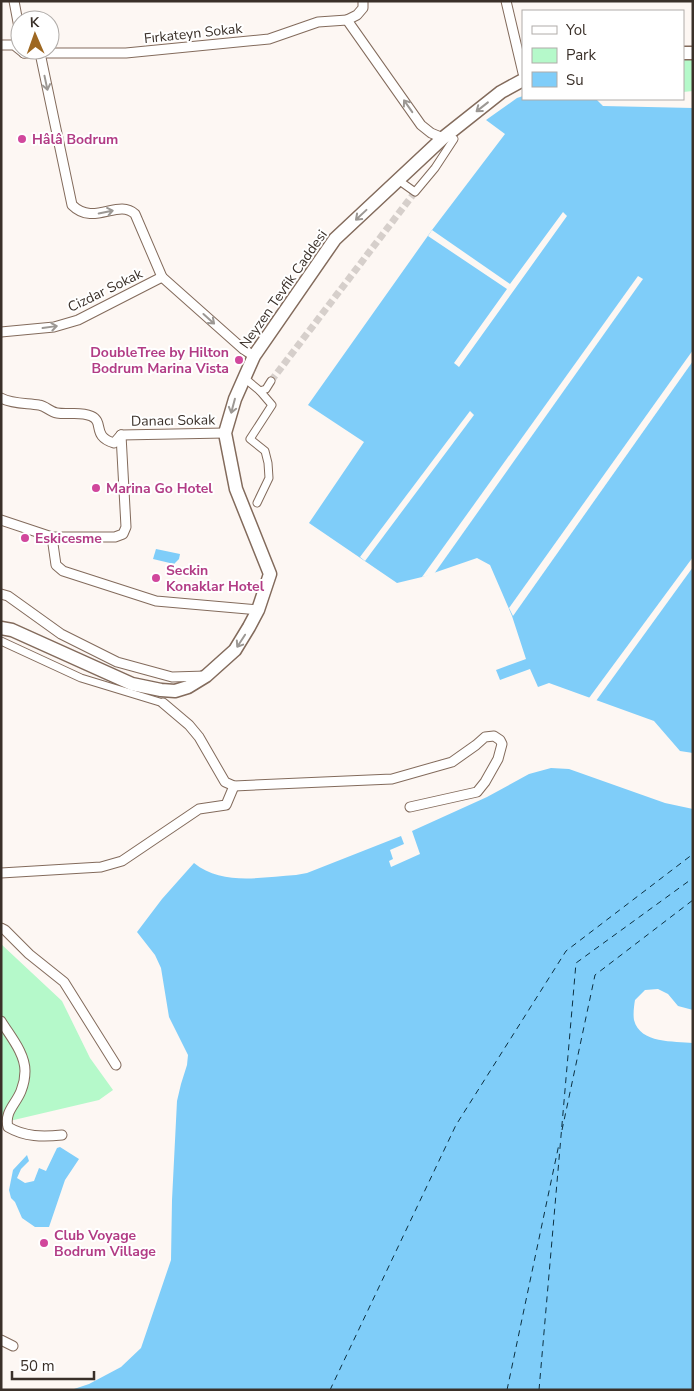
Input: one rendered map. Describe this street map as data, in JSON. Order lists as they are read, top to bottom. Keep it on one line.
{"streets":{"main road":["Neyzen Tevfik Caddesi"],"street":["Fırkateyn Sokak","Cizdar Sokak","Danacı Sokak"]},"crossings":[["Neyzen Tevfik Caddesi","Danacı Sokak"]],"one_way":["Neyzen Tevfik Caddesi","Cizdar Sokak"],"places":["Hâlâ Bodrum","DoubleTree by Hilton Bodrum Marina Vista","Marina Go Hotel","Eskicesme","Seckin Konaklar Hotel","Club Voyage Bodrum Village"],"legend":["Yol","Park","Su"],"scale_bar":"50 m","north":"top"}
